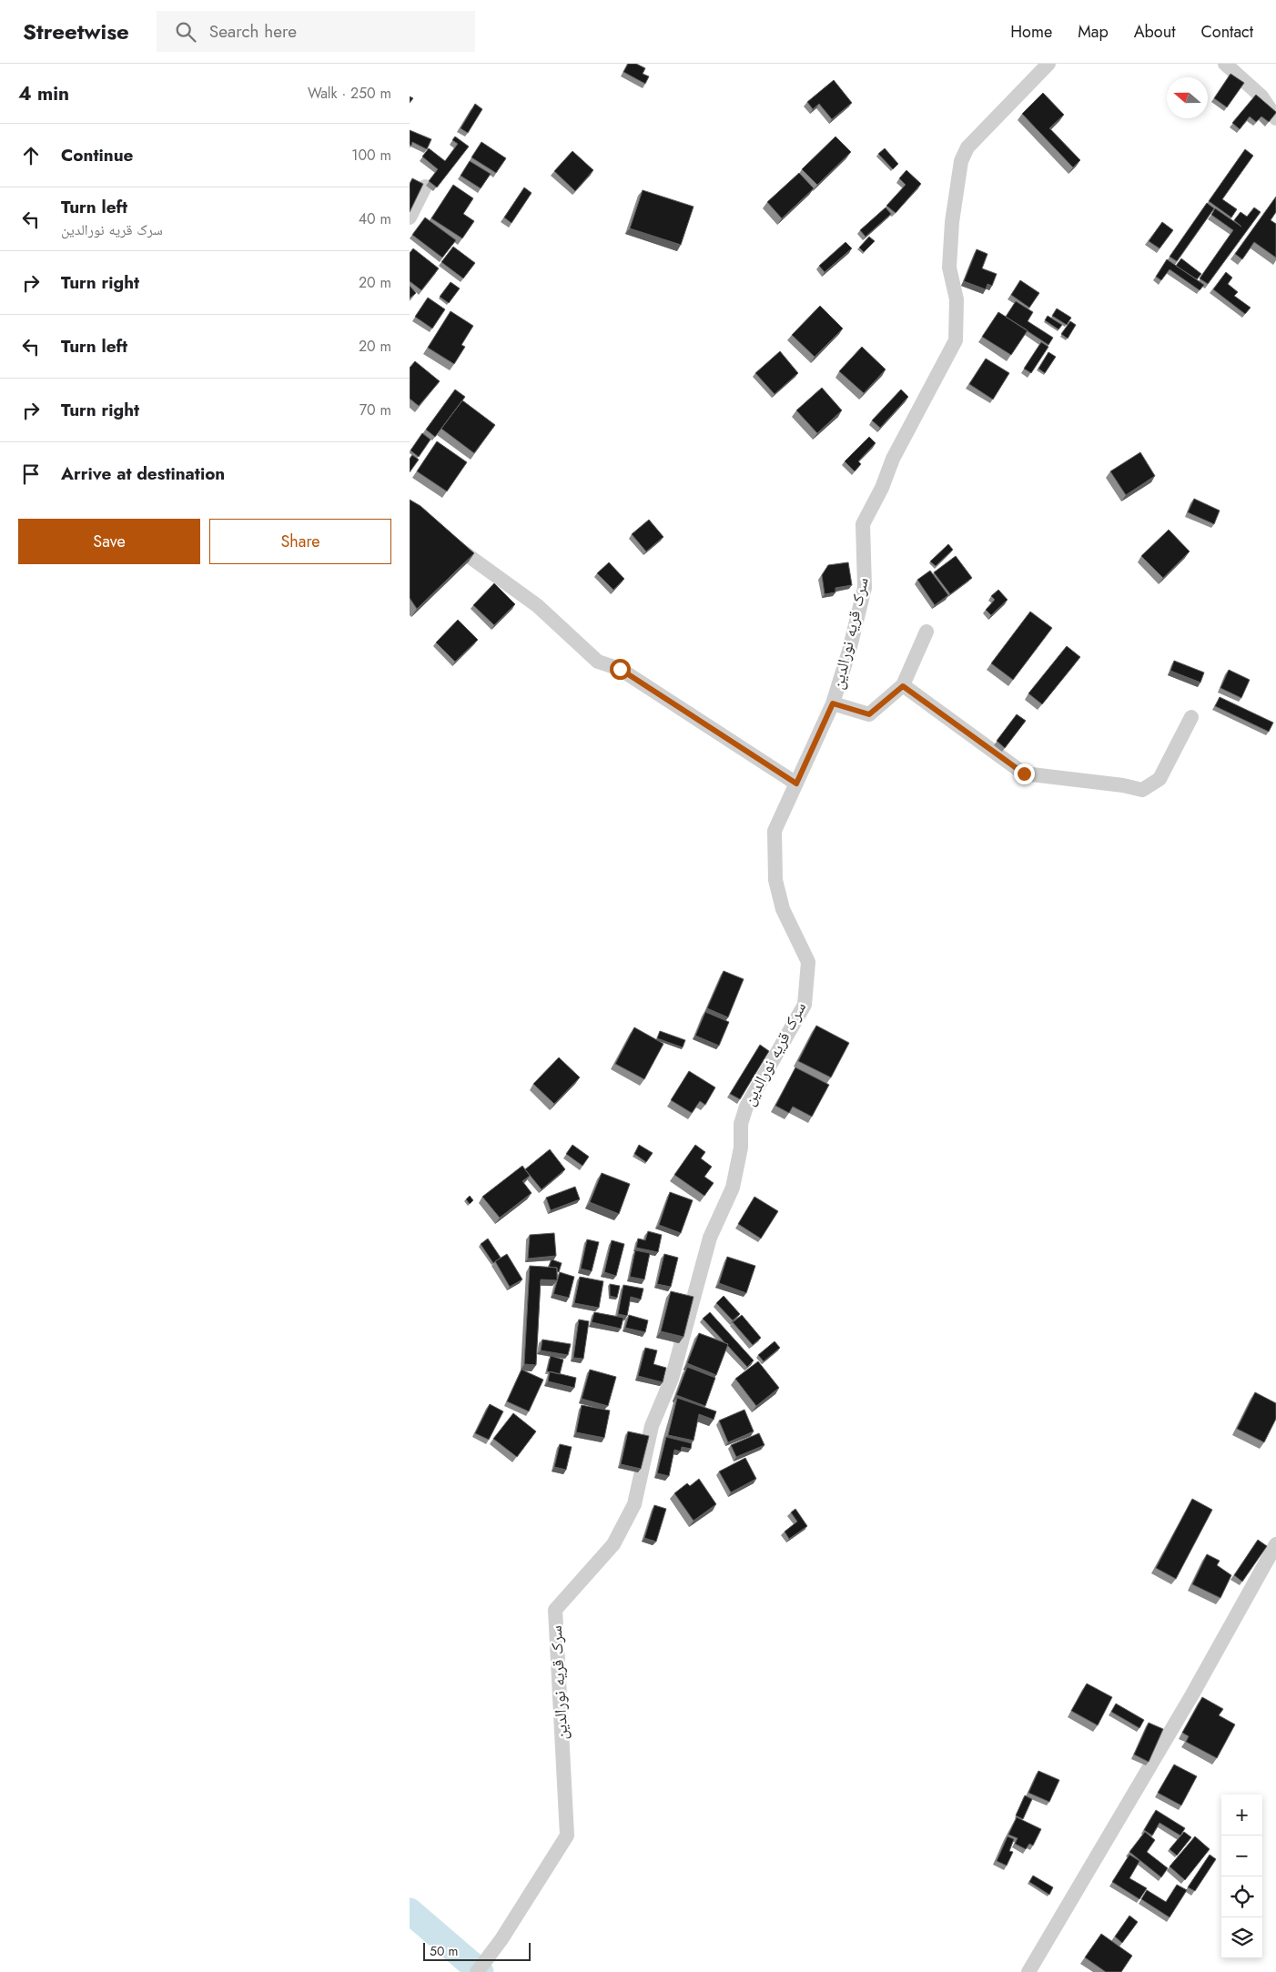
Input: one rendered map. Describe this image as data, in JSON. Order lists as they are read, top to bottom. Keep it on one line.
{"streets":{"street":["سرک قریه نورالدین"]},"scale_bar":"50 m","north":"left","page":{"header":"Streetwise","search":"Search here","nav":["Home","Map","About","Contact"],"heading":["4 min","Walk · 250 m"],"list":[["Continue","100 m"],["Turn left","سرک قریه نورالدین","40 m"],["Turn right","20 m"],["Turn left","20 m"],["Turn right","70 m"],"Arrive at destination"],"buttons":["Save","Share"],"map_buttons":["+","−"],"scale":"50 m"}}
